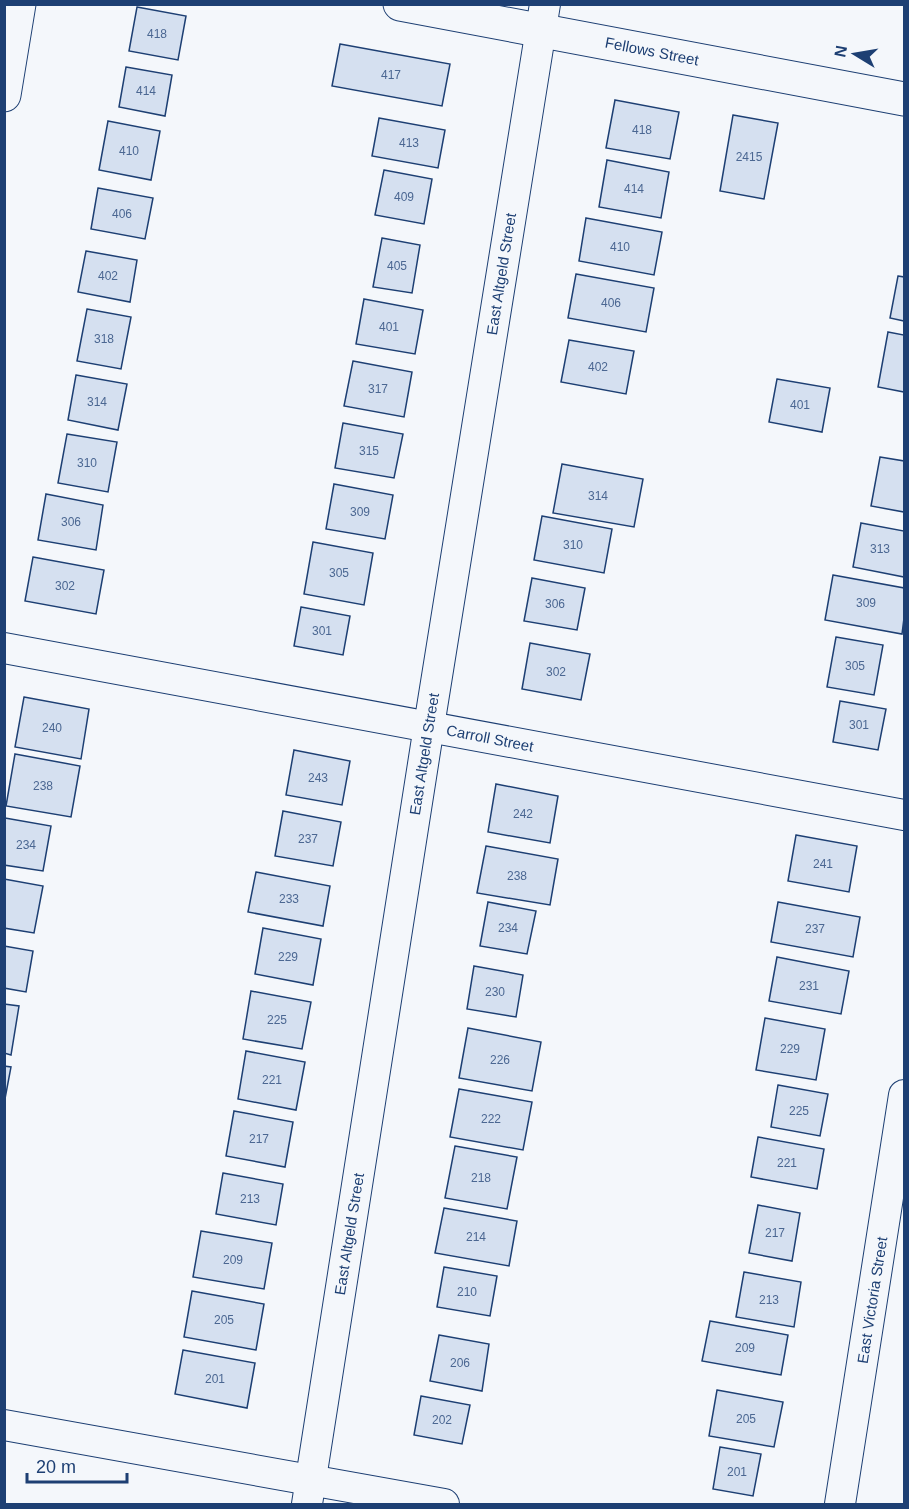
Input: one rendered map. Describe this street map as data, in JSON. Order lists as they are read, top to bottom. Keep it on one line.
{"streets":{"street":["Fellows Street","East Altgeld Street","Carroll Street","East Victoria Street"]},"crossings":[["Fellows Street","East Altgeld Street"],["East Altgeld Street","Carroll Street"]],"house_numbers":["418","417","414","418","413","410","2415","414","409","406","410","405","402","406","401","318","402","317","314","401","315","310","314","309","306","310","313","305","302","309","306","301","305","302","301","240","243","238","242","237","234","241","238","233","234","237","229","231","230","225","229","226","221","225","222","217","221","218","213","217","214","209","210","213","205","209","206","201","205","202","201"],"scale_bar":"20 m","north":"left"}
